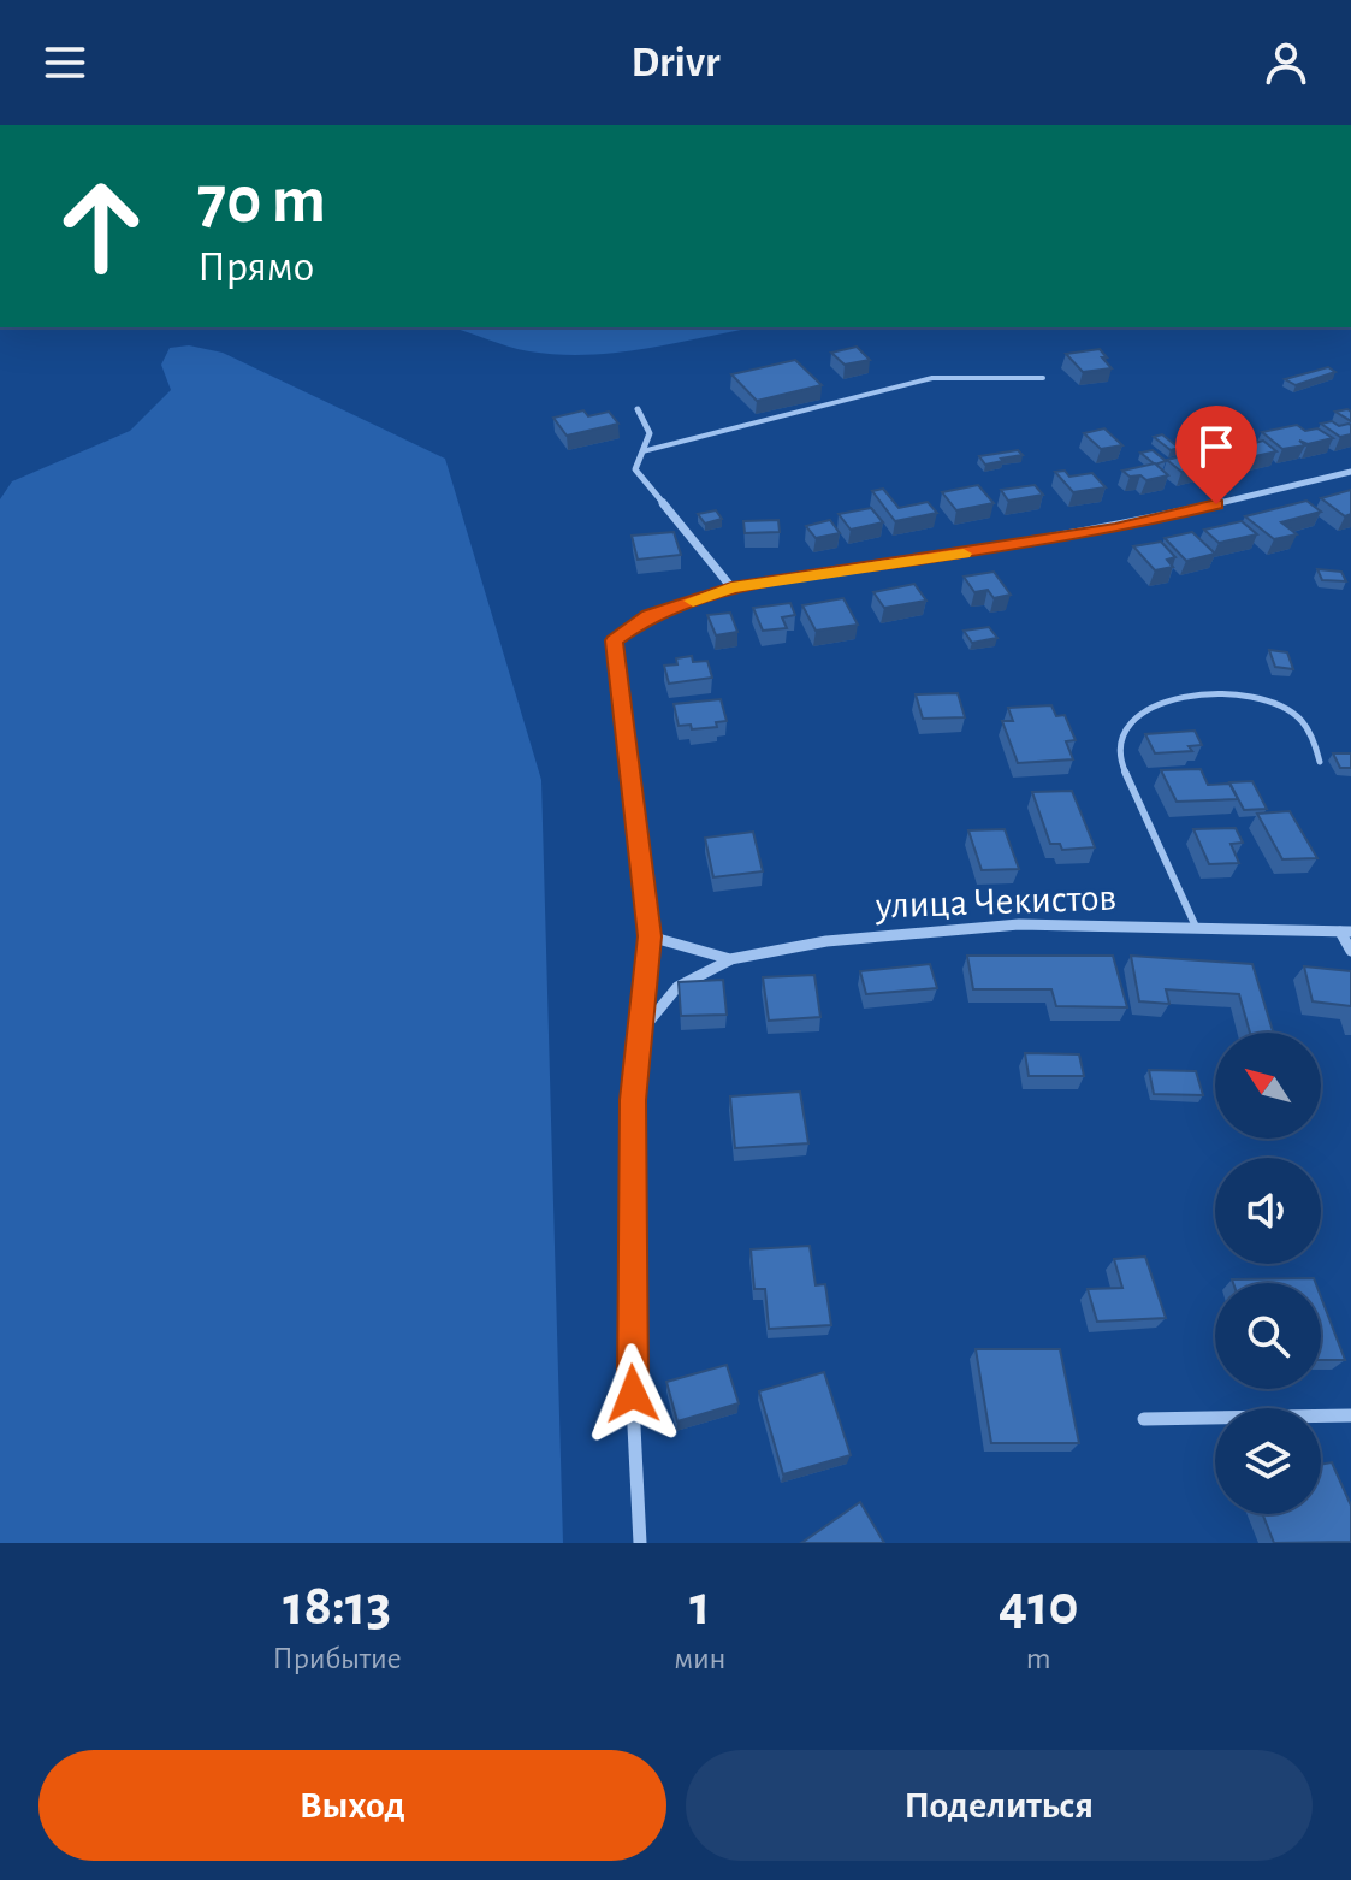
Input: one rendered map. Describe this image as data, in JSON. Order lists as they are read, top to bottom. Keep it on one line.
{"streets":{"street":["улица Чекистов"]},"north":"top left","page":{"header":"Drivr","turn":["70 m","Прямо"],"eta":["18:13","Прибытие","1","мин","410","m"],"buttons":["Выход","Поделиться"]}}
